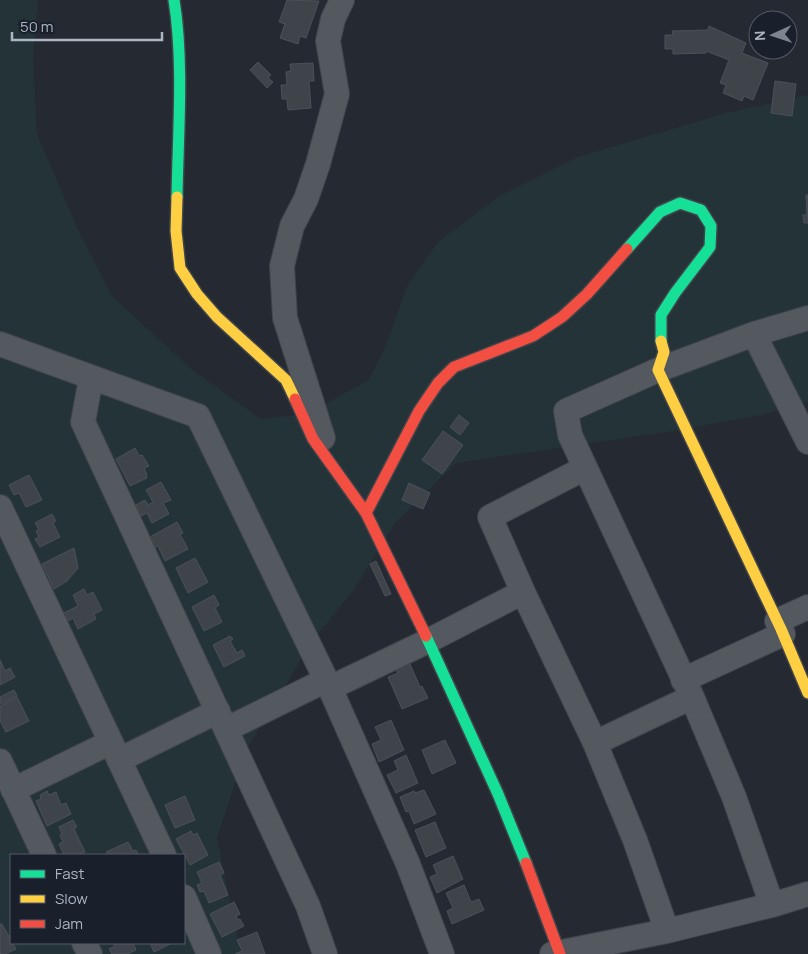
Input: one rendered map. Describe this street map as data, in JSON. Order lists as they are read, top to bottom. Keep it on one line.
{"legend":["Fast","Slow","Jam"],"scale_bar":"50 m","north":"left"}
